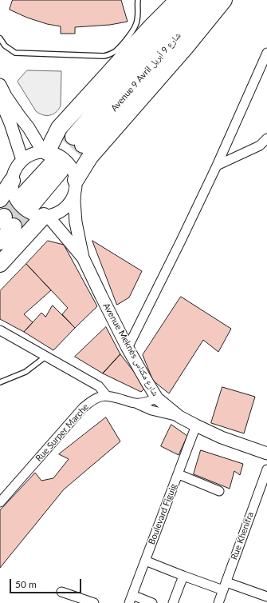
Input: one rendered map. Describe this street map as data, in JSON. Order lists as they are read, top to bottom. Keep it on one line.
{"streets":{"highway":["Avenue 9 Avril شارع 9 أبريل"],"main road":["Avenue Meknès شارع مكناس"],"street":["Rue Surper Marche","Boulevard Figuig","Rue Khenifra"]},"crossings":[["Avenue Meknès شارع مكناس","Boulevard Figuig"]],"scale_bar":"50 m"}
